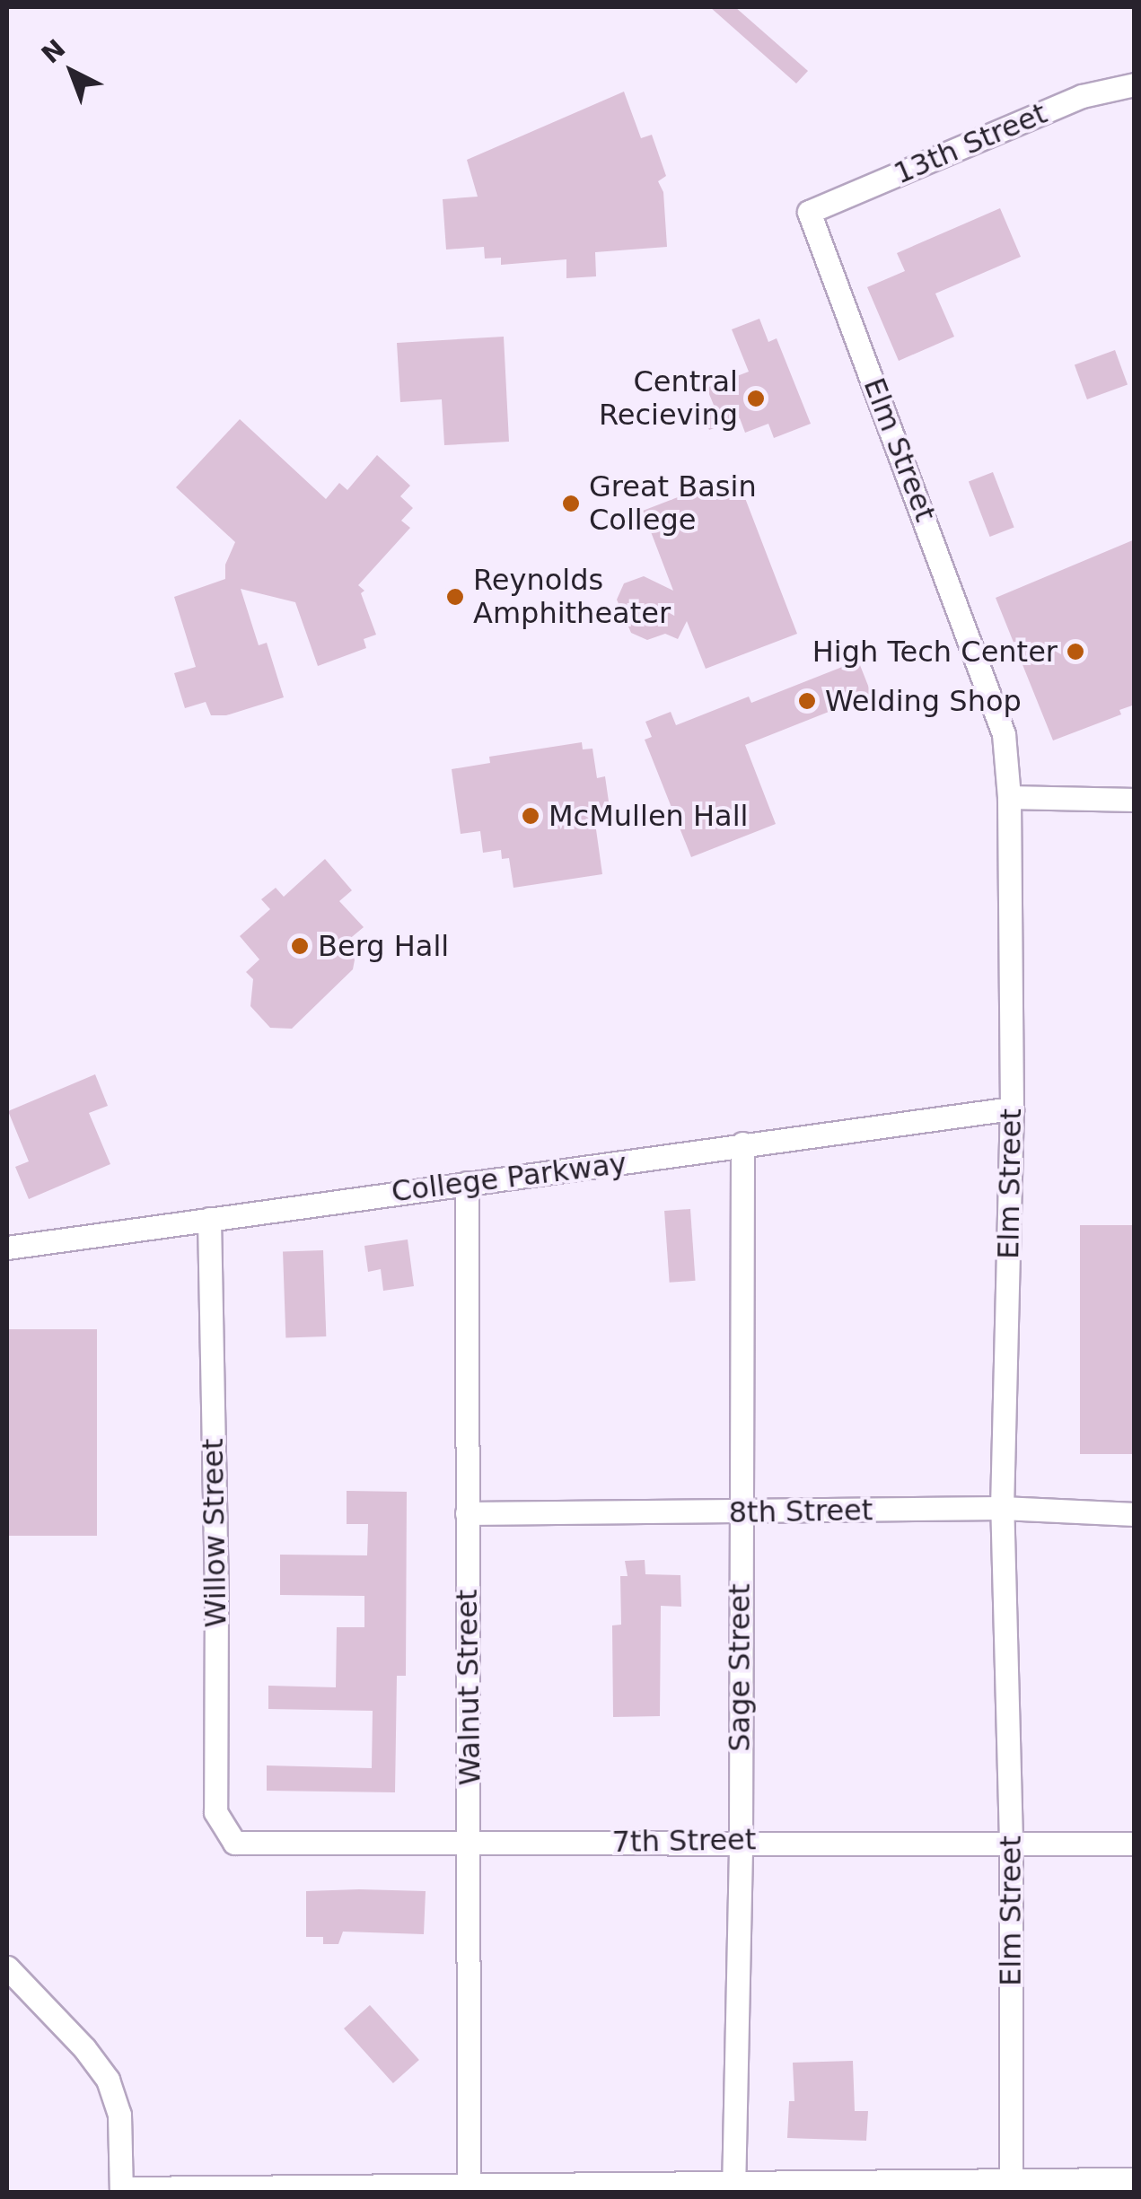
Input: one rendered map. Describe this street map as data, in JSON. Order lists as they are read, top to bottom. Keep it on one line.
{"streets":{"street":["13th Street","Elm Street","College Parkway","8th Street","Willow Street","Sage Street","Walnut Street","7th Street"]},"crossings":[["13th Street","Elm Street"],["Elm Street","College Parkway"],["Elm Street","8th Street"],["Elm Street","7th Street"],["College Parkway","Willow Street"],["College Parkway","Sage Street"],["College Parkway","Walnut Street"],["8th Street","Sage Street"],["8th Street","Walnut Street"],["Willow Street","7th Street"],["Sage Street","7th Street"],["Walnut Street","7th Street"]],"places":["Central Recieving","Great Basin College","Reynolds Amphitheater","High Tech Center","Welding Shop","McMullen Hall","Berg Hall"],"north":"top left"}
